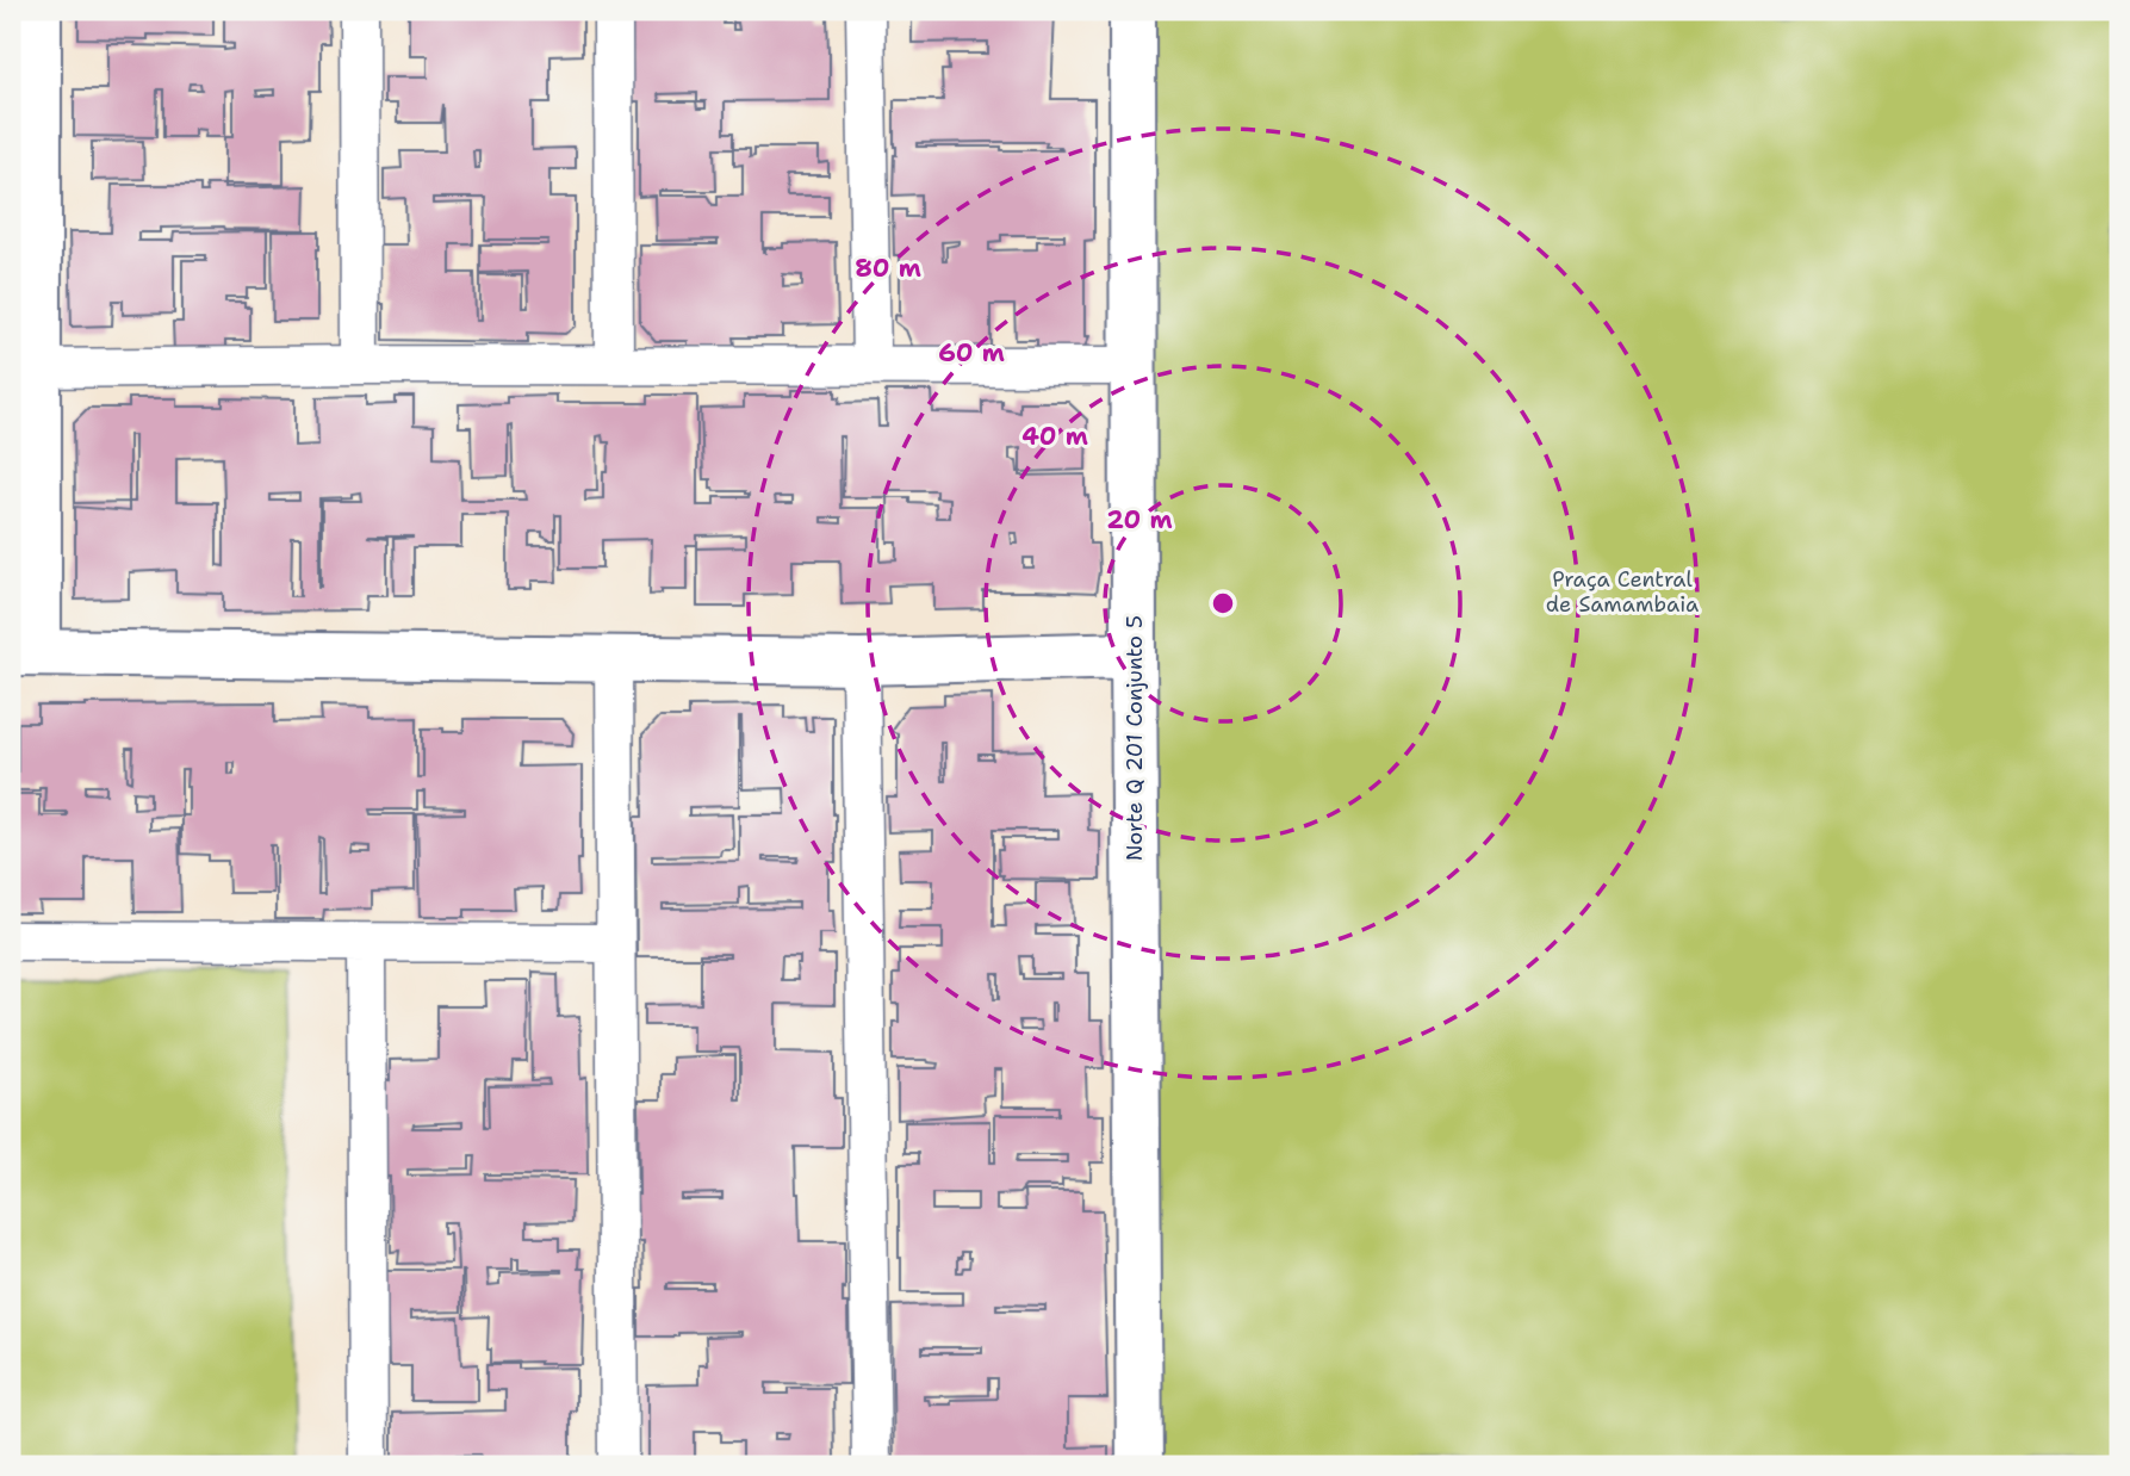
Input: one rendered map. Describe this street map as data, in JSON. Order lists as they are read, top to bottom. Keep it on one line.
{"streets":{"street":["Norte Q 201 Conjunto 5"]},"parks":["Praça Central de Samambaia"],"rings":["80 m","60 m","40 m","20 m"]}
